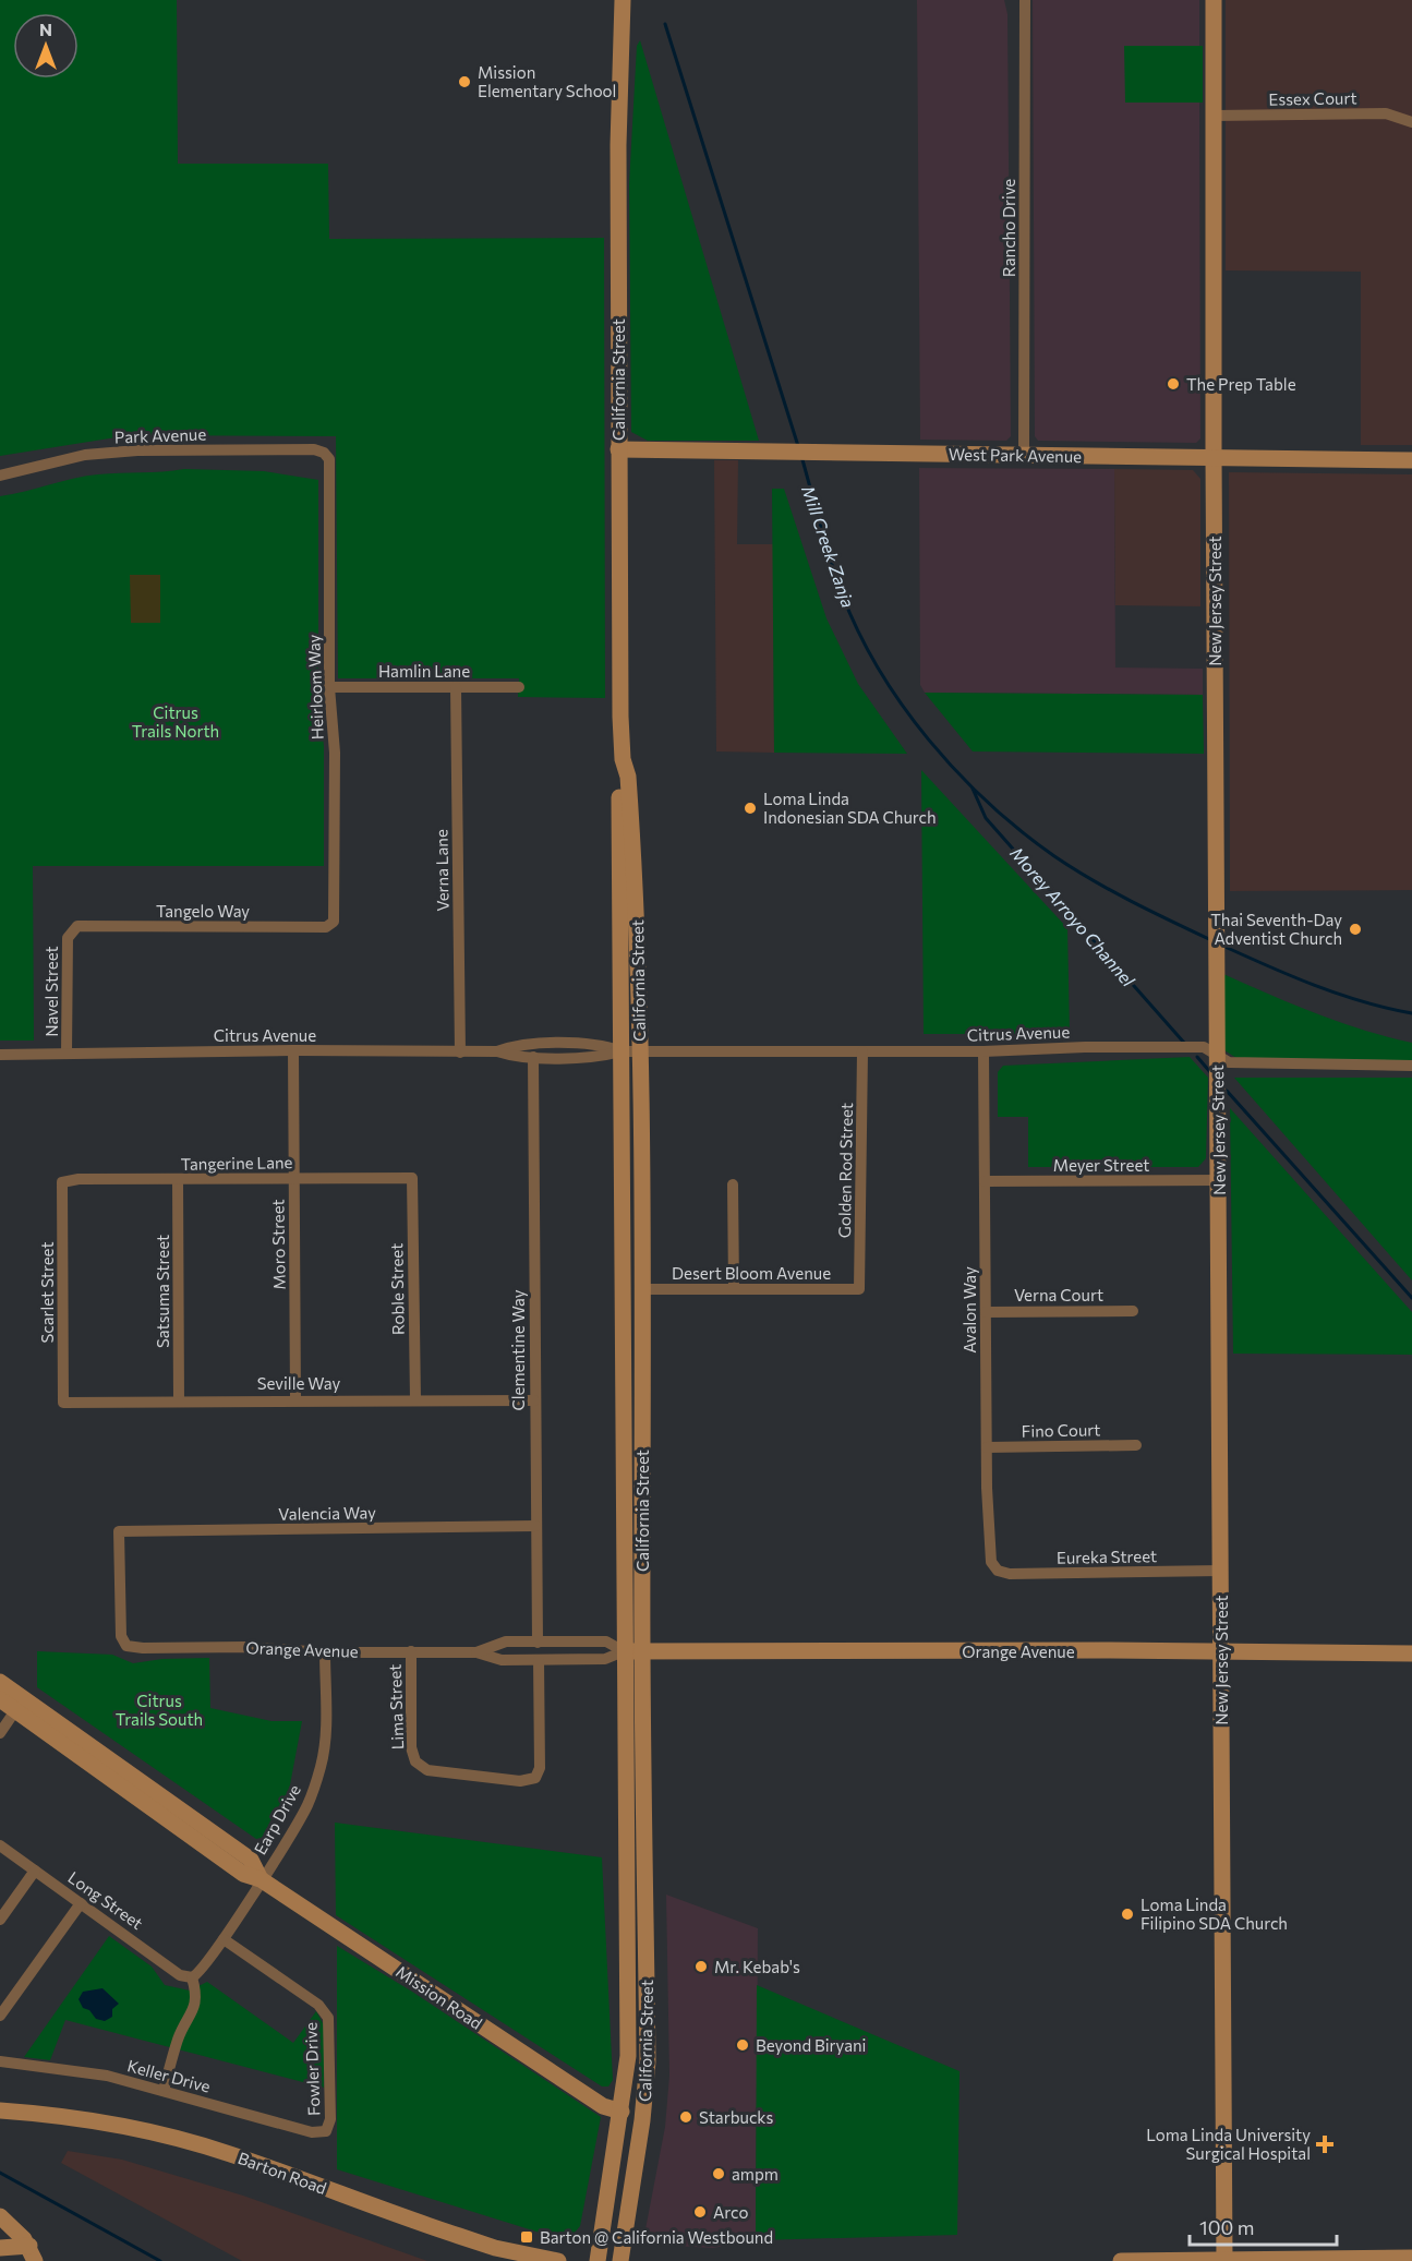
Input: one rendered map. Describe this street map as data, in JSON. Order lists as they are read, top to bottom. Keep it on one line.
{"streets":{"street":["Essex Court","Rancho Drive","California Street","Park Avenue","West Park Avenue","New Jersey Street","Hamlin Lane","Heirloom Way","Verna Lane","Tangelo Way","Navel Street","Citrus Avenue","Tangerine Lane","Meyer Street","Golden Rod Street","Moro Street","Desert Bloom Avenue","Roble Street","Satsuma Street","Scarlet Street","Verna Court","Avalon Way","Clementine Way","Seville Way","Fino Court","Valencia Way","Eureka Street","Orange Avenue","Lima Street","Earp Drive","Long Street","Mission Road","Fowler Drive","Keller Drive","Barton Road"]},"crossings":[["Essex Court","New Jersey Street"],["Rancho Drive","West Park Avenue"],["California Street","West Park Avenue"],["California Street","Citrus Avenue"],["California Street","Desert Bloom Avenue"],["California Street","Orange Avenue"],["California Street","Mission Road"],["Park Avenue","Heirloom Way"],["West Park Avenue","New Jersey Street"],["New Jersey Street","Citrus Avenue"],["New Jersey Street","Meyer Street"],["New Jersey Street","Eureka Street"],["New Jersey Street","Orange Avenue"],["Hamlin Lane","Heirloom Way"],["Hamlin Lane","Verna Lane"],["Heirloom Way","Tangelo Way"],["Verna Lane","Citrus Avenue"],["Tangelo Way","Navel Street"],["Navel Street","Citrus Avenue"],["Citrus Avenue","Golden Rod Street"],["Citrus Avenue","Moro Street"],["Citrus Avenue","Avalon Way"],["Citrus Avenue","Clementine Way"],["Tangerine Lane","Moro Street"],["Tangerine Lane","Roble Street"],["Tangerine Lane","Satsuma Street"],["Tangerine Lane","Scarlet Street"],["Meyer Street","Avalon Way"],["Golden Rod Street","Desert Bloom Avenue"],["Moro Street","Seville Way"],["Roble Street","Seville Way"],["Satsuma Street","Seville Way"],["Scarlet Street","Seville Way"],["Verna Court","Avalon Way"],["Avalon Way","Fino Court"],["Avalon Way","Eureka Street"],["Clementine Way","Seville Way"],["Clementine Way","Valencia Way"],["Clementine Way","Orange Avenue"],["Valencia Way","Orange Avenue"],["Orange Avenue","Lima Street"],["Orange Avenue","Earp Drive"],["Earp Drive","Long Street"],["Earp Drive","Mission Road"],["Earp Drive","Fowler Drive"],["Fowler Drive","Keller Drive"]],"water":["Mill Creek Zanja","Morey Arroyo Channel"],"parks":["Citrus Trails North","Citrus Trails South"],"places":{"other":["Mission Elementary School","The Prep Table","Loma Linda Indonesian SDA Church","Thai Seventh-Day Adventist Church","Loma Linda Filipino SDA Church","Mr. Kebab's","Beyond Biryani","Starbucks","ampm","Arco"],"health":["Loma Linda University Surgical Hospital"],"transit":["Barton @ California Westbound"]},"scale_bar":"100 m","north":"top"}
